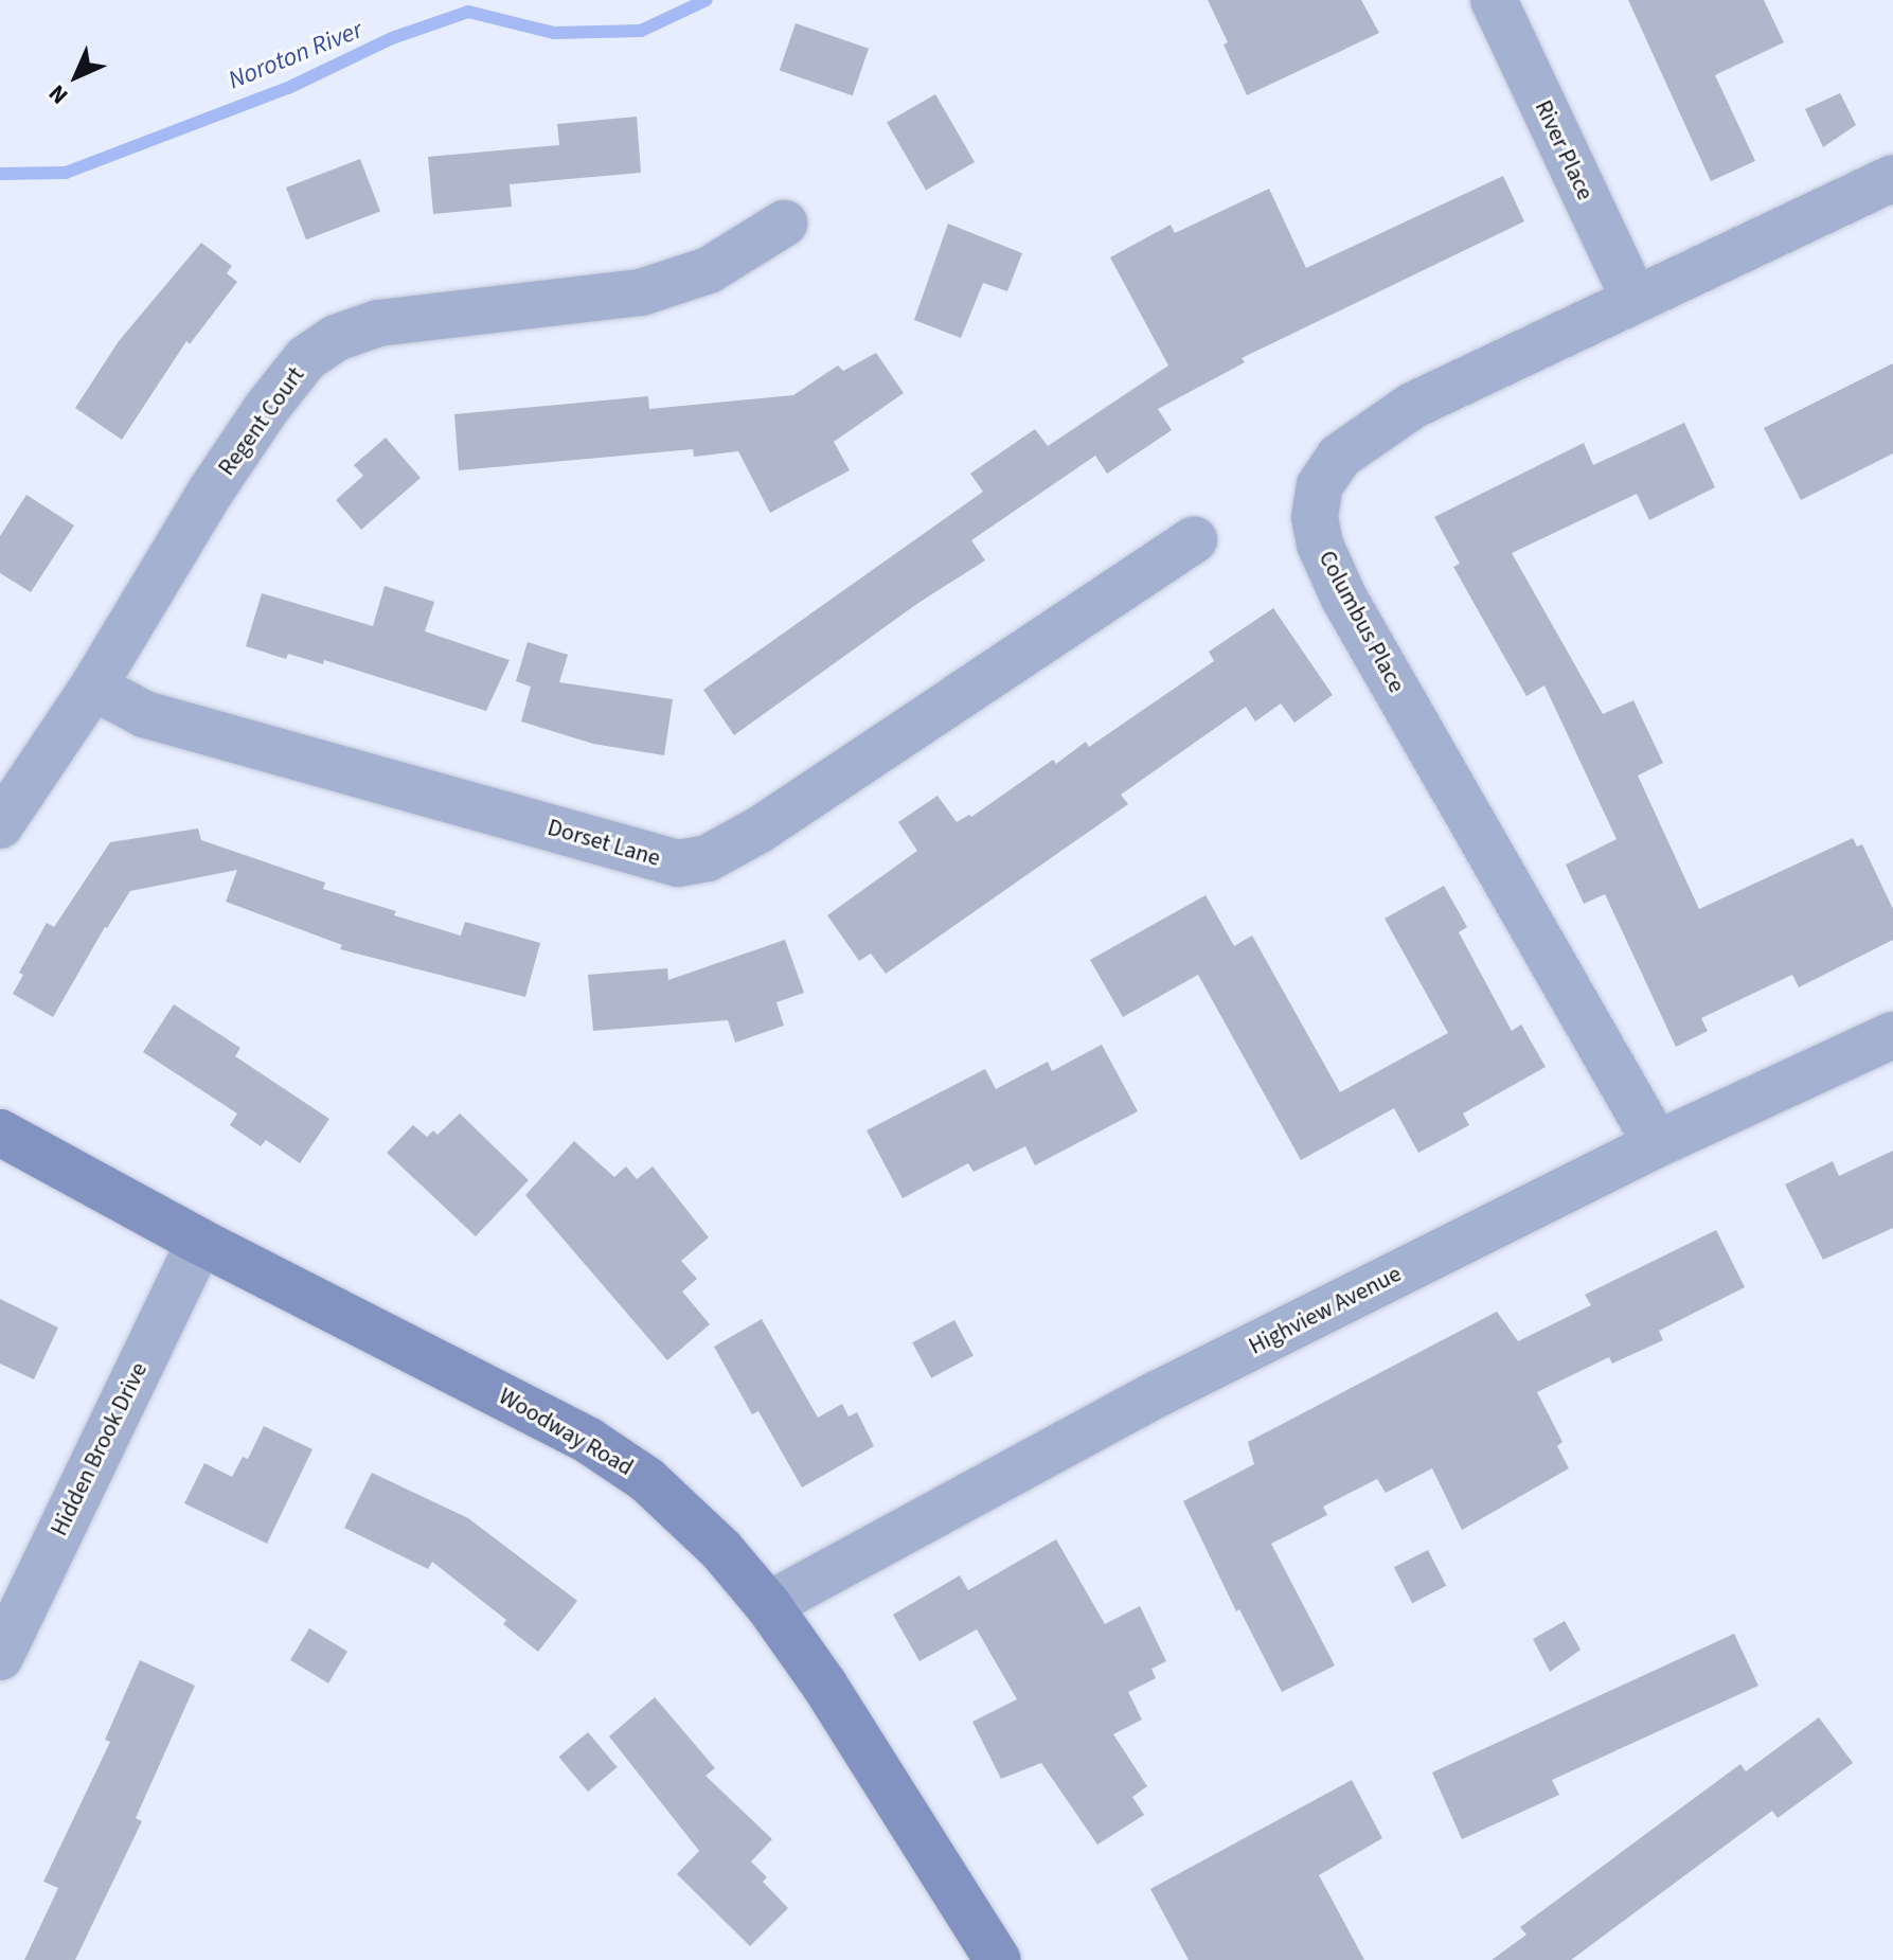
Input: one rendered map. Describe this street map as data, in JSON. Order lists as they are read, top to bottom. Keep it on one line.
{"streets":{"street":["River Place","Regent Court","Columbus Place","Dorset Lane","Highview Avenue","Woodway Road","Hidden Brook Drive"]},"crossings":[["River Place","Columbus Place"],["Regent Court","Dorset Lane"],["Columbus Place","Highview Avenue"],["Highview Avenue","Woodway Road"],["Woodway Road","Hidden Brook Drive"]],"water":["Noroton River"],"north":"bottom left"}
